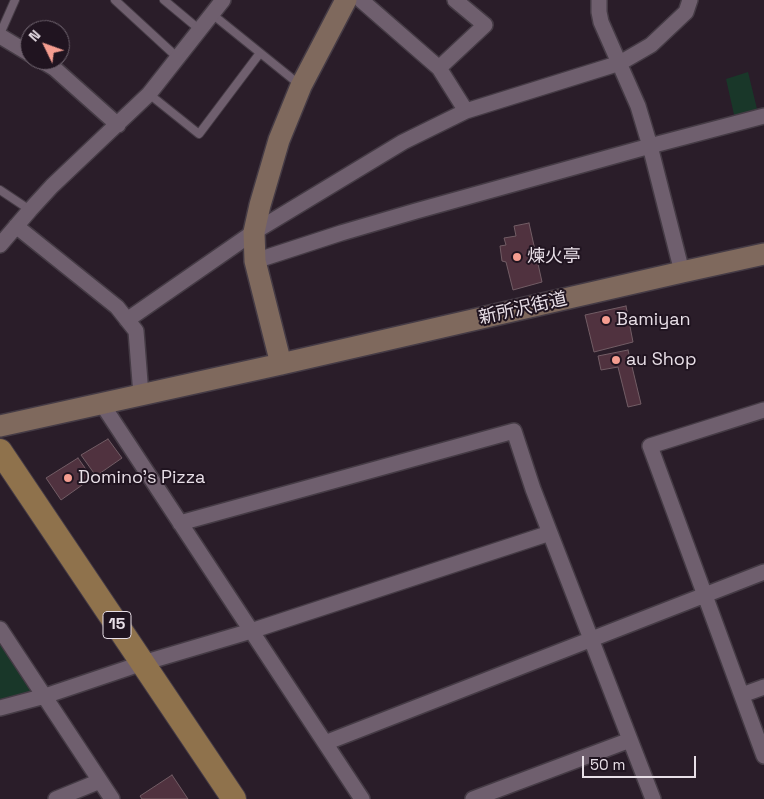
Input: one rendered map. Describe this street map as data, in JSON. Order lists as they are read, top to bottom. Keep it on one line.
{"streets":{"main road":["新所沢街道","15"]},"places":["煉火亭","Bamiyan","au Shop","Domino's Pizza"],"scale_bar":"50 m","north":"top left"}
